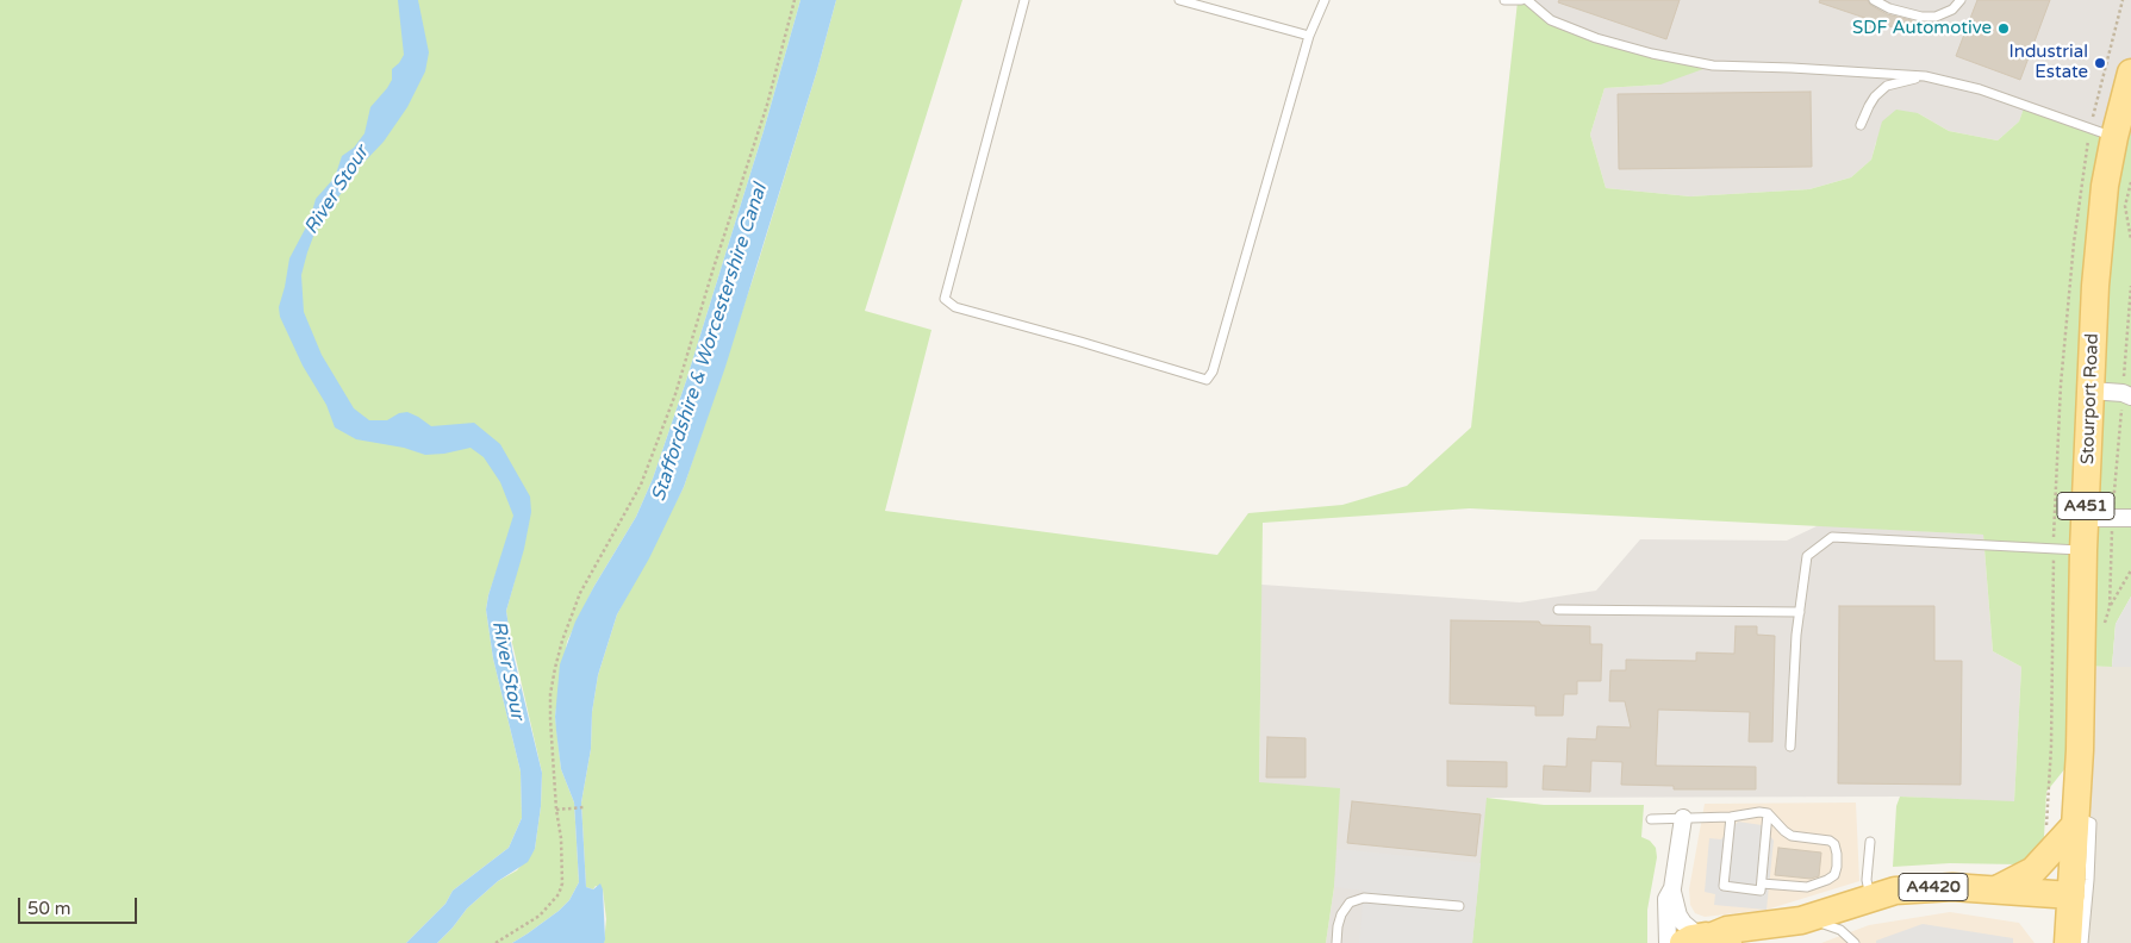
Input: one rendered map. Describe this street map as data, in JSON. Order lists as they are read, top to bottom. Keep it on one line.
{"streets":{"main road":["Stourport Road","A451","A4420"]},"crossings":[["Stourport Road","A4420"]],"water":["River Stour","Staffordshire & Worcestershire Canal"],"places":["SDF Automotive","Industrial Estate"],"scale_bar":"50 m"}
